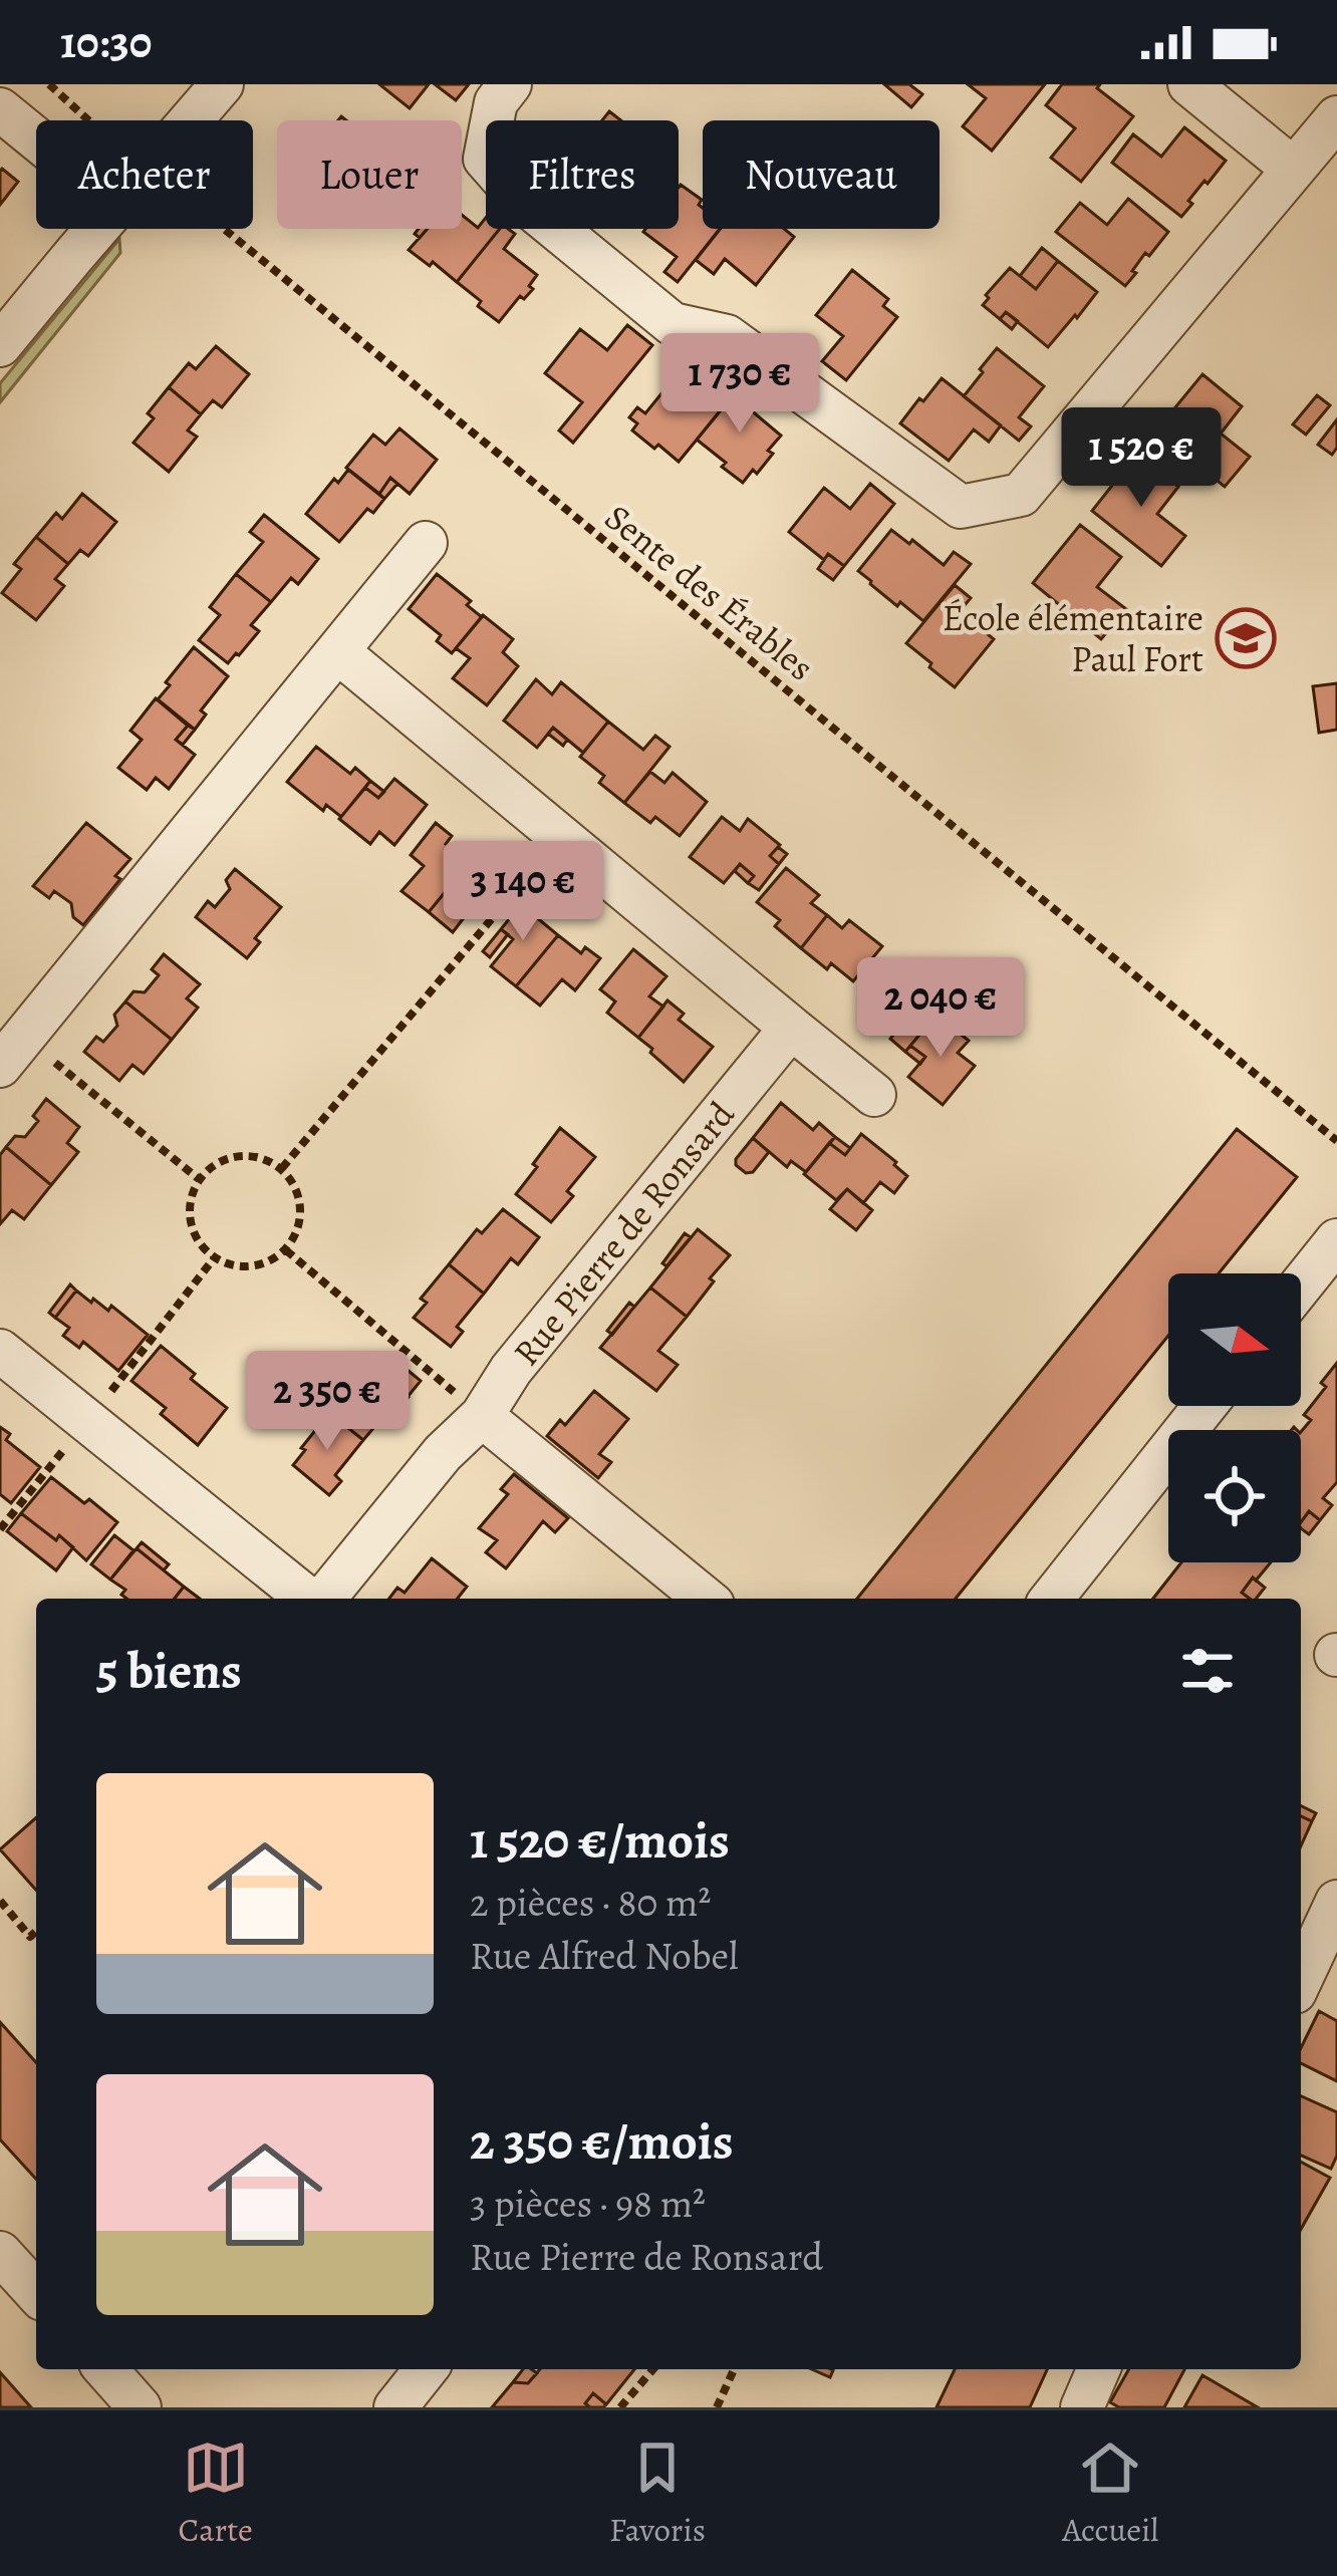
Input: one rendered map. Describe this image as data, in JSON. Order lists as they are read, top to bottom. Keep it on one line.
{"streets":{"street":["Rue Pierre de Ronsard"],"path":["Sente des Érables"]},"places":{"school or university":["École élémentaire Paul Fort"]},"north":"right","page":{"status":"10:30","chip":["Acheter","Louer","Filtres","Nouveau"],"price":["1 730 €","1 520 €","3 140 €","2 040 €","2 350 €"],"heading":"5 biens","list":[{"name":"1 520 €/mois","note":"2 pièces · 80 m² · Rue Alfred Nobel"},{"name":"2 350 €/mois","note":"3 pièces · 98 m² · Rue Pierre de Ronsard"}],"tabs":["Carte","Favoris","Accueil"]}}
